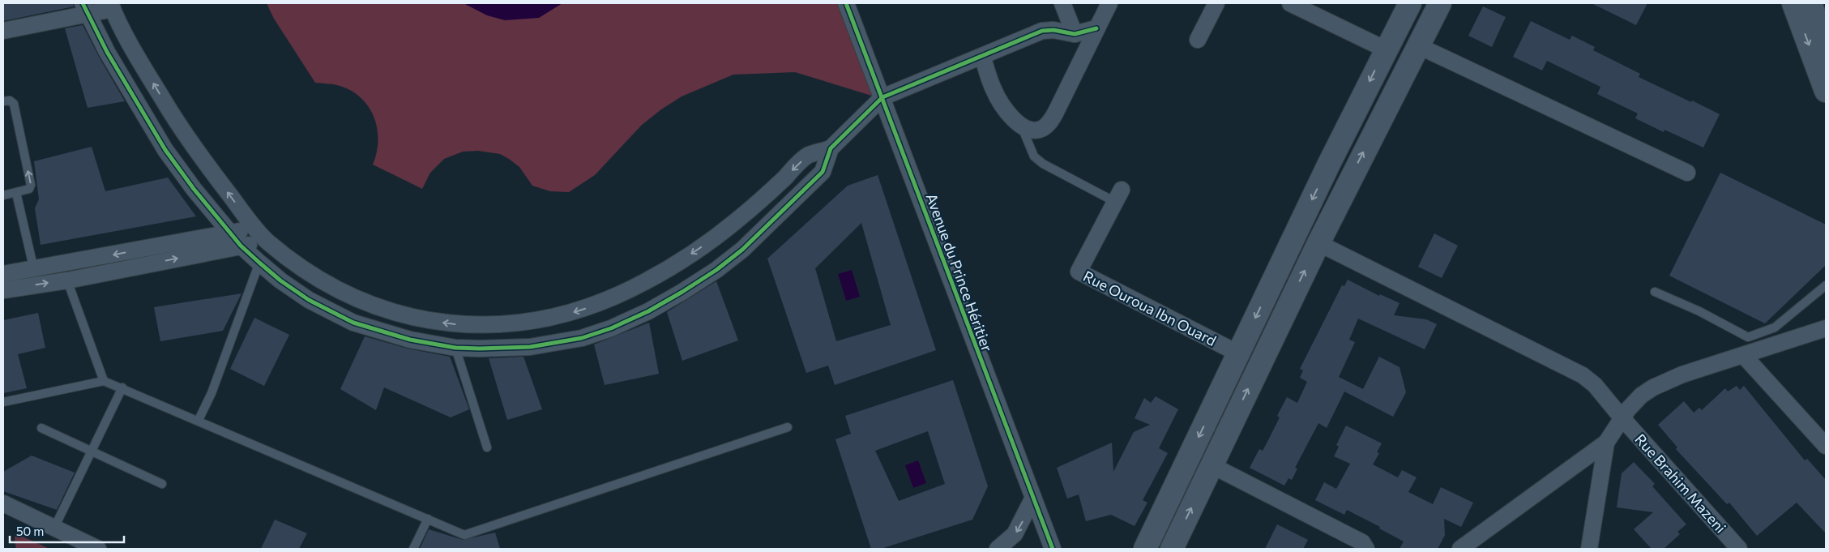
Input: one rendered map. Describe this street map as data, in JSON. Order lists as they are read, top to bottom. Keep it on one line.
{"streets":{"street":["Avenue du Prince Héritier","Rue Ouroua Ibn Ouard","Rue Brahim Mazeni"]},"scale_bar":"50 m"}
